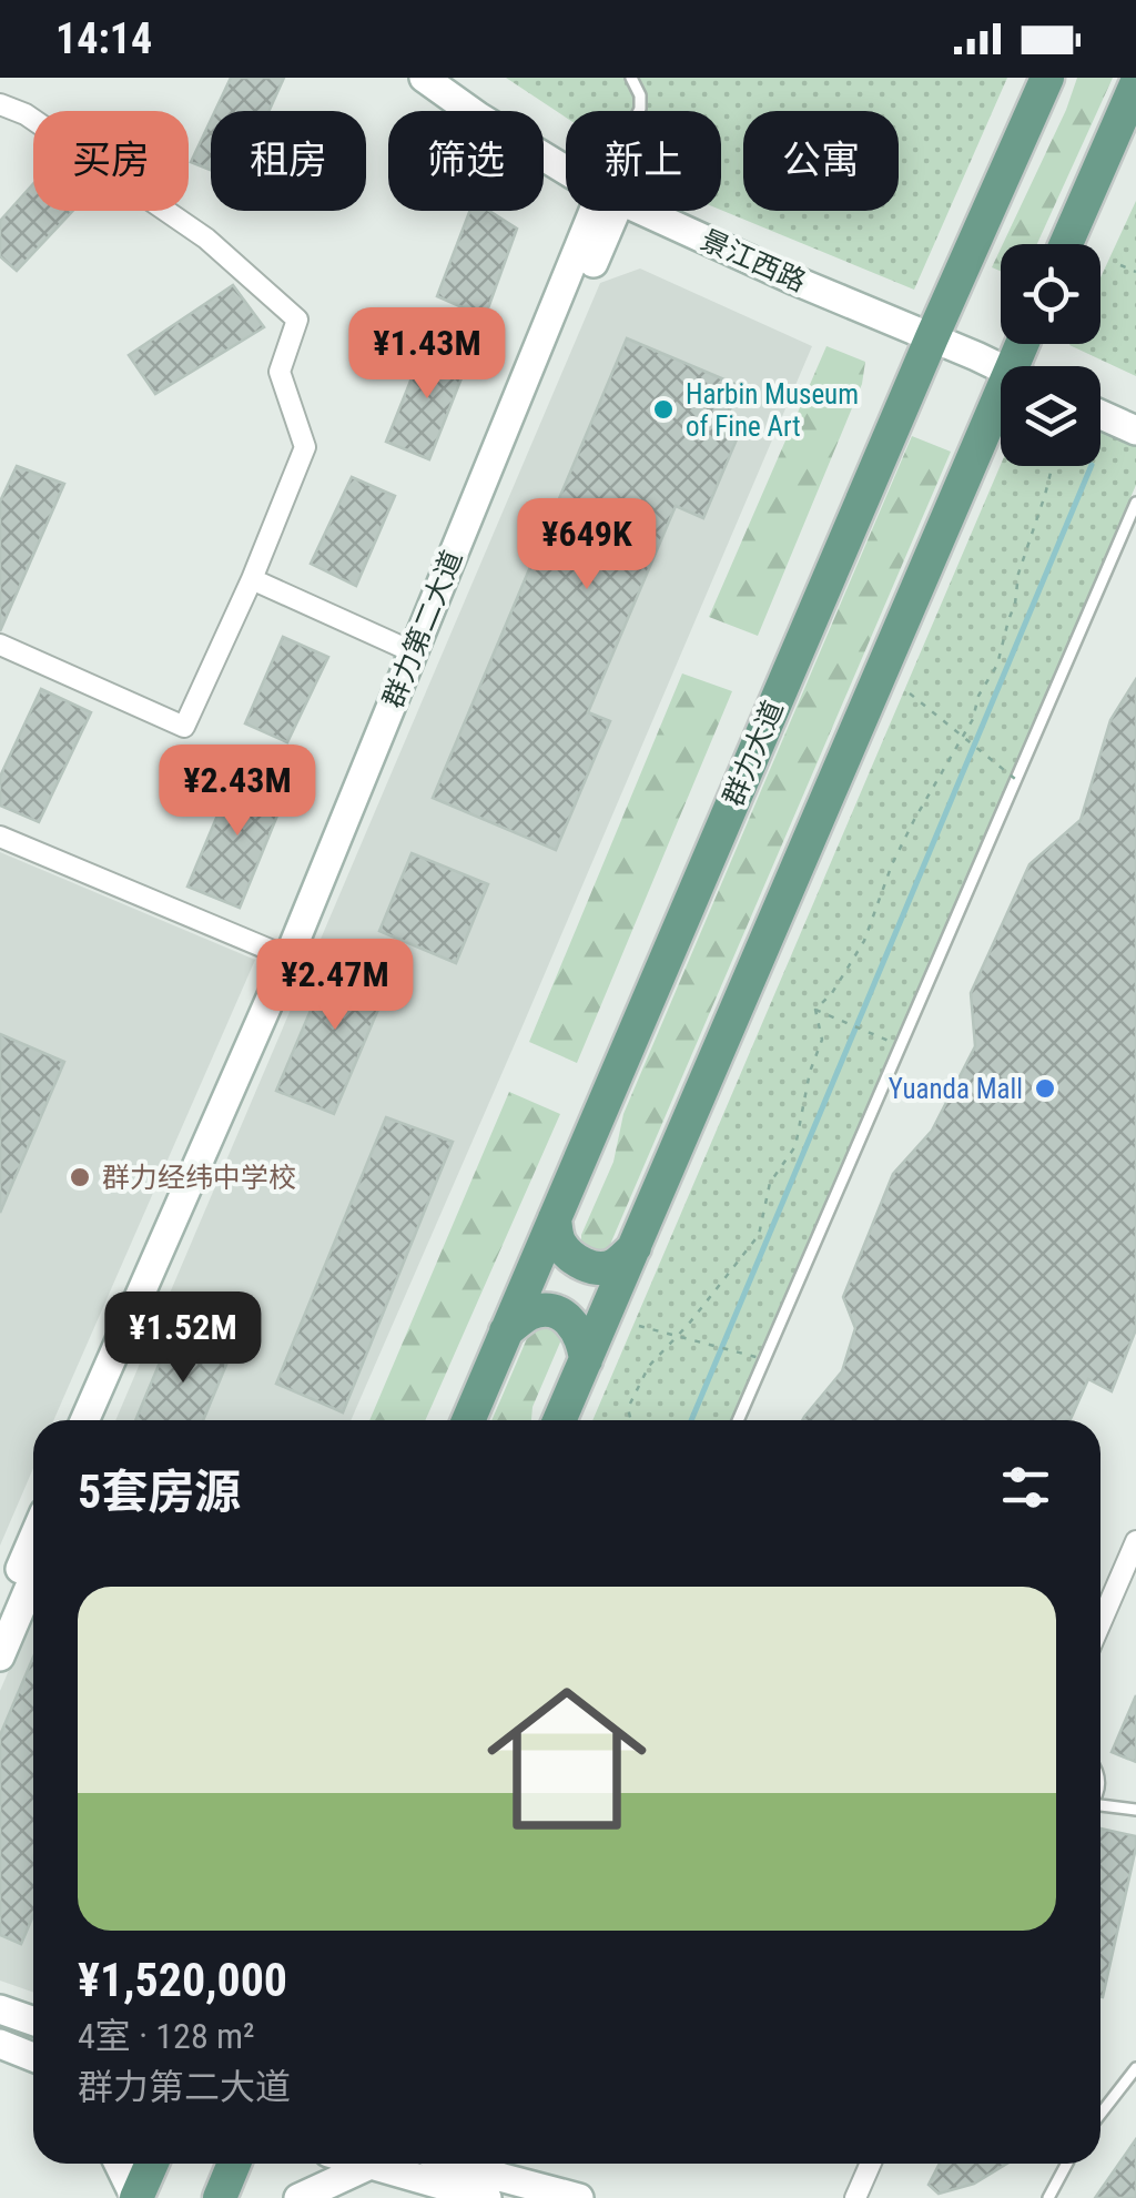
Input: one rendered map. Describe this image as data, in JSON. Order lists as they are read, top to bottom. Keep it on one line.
{"streets":{"main road":["景江西路","群力第二大道","群力大道"]},"crossings":[["景江西路","群力大道"]],"places":["Harbin Museum of Fine Art","Yuanda Mall","群力经纬中学校"],"page":{"status":"14:14","chip":["买房","租房","筛选","新上","公寓"],"price":["¥1.43M","¥649K","¥2.43M","¥2.47M","¥1.52M"],"heading":"5套房源","list":[{"name":"¥1,520,000","note":"4室 · 128 m² · 群力第二大道"}]}}
